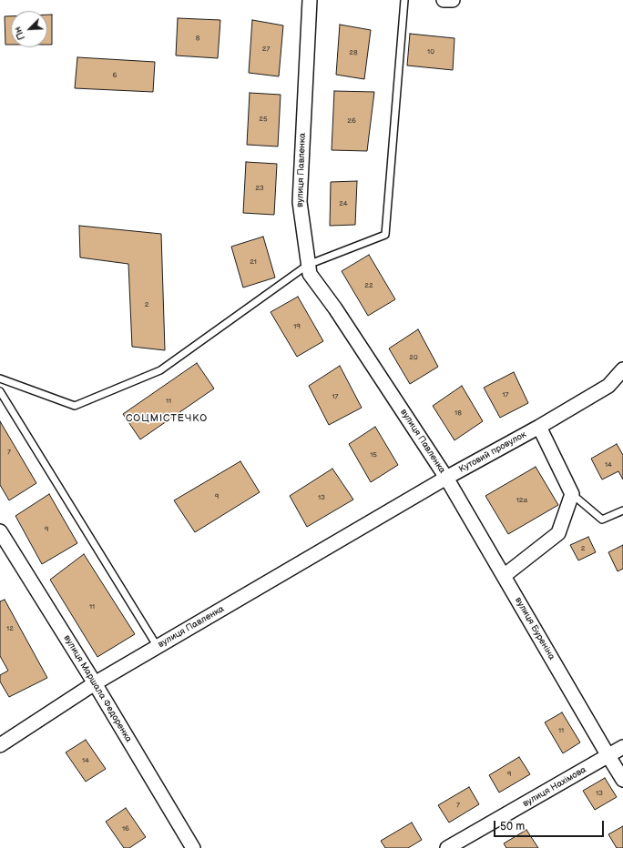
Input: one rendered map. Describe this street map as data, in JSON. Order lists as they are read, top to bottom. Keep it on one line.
{"streets":{"street":["вулиця Павленка","Кутовий провулок","вулиця Буреніна","вулиця Маршала Федоренка","вулиця Нахімова"]},"crossings":[["вулиця Павленка","Кутовий провулок"],["вулиця Павленка","вулиця Буреніна"],["вулиця Павленка","вулиця Маршала Федоренка"],["Кутовий провулок","вулиця Буреніна"],["вулиця Буреніна","вулиця Нахімова"]],"districts":["СОЦМІСТЕЧКО"],"house_numbers":["8","27","10","28","6","25","26","23","24","21","22","2","19","20","17","17","11","18","7","15","14","9","13","12а","9","2","11","12","11","14","9","13","7","16"],"scale_bar":"50 m","north":"bottom left"}
